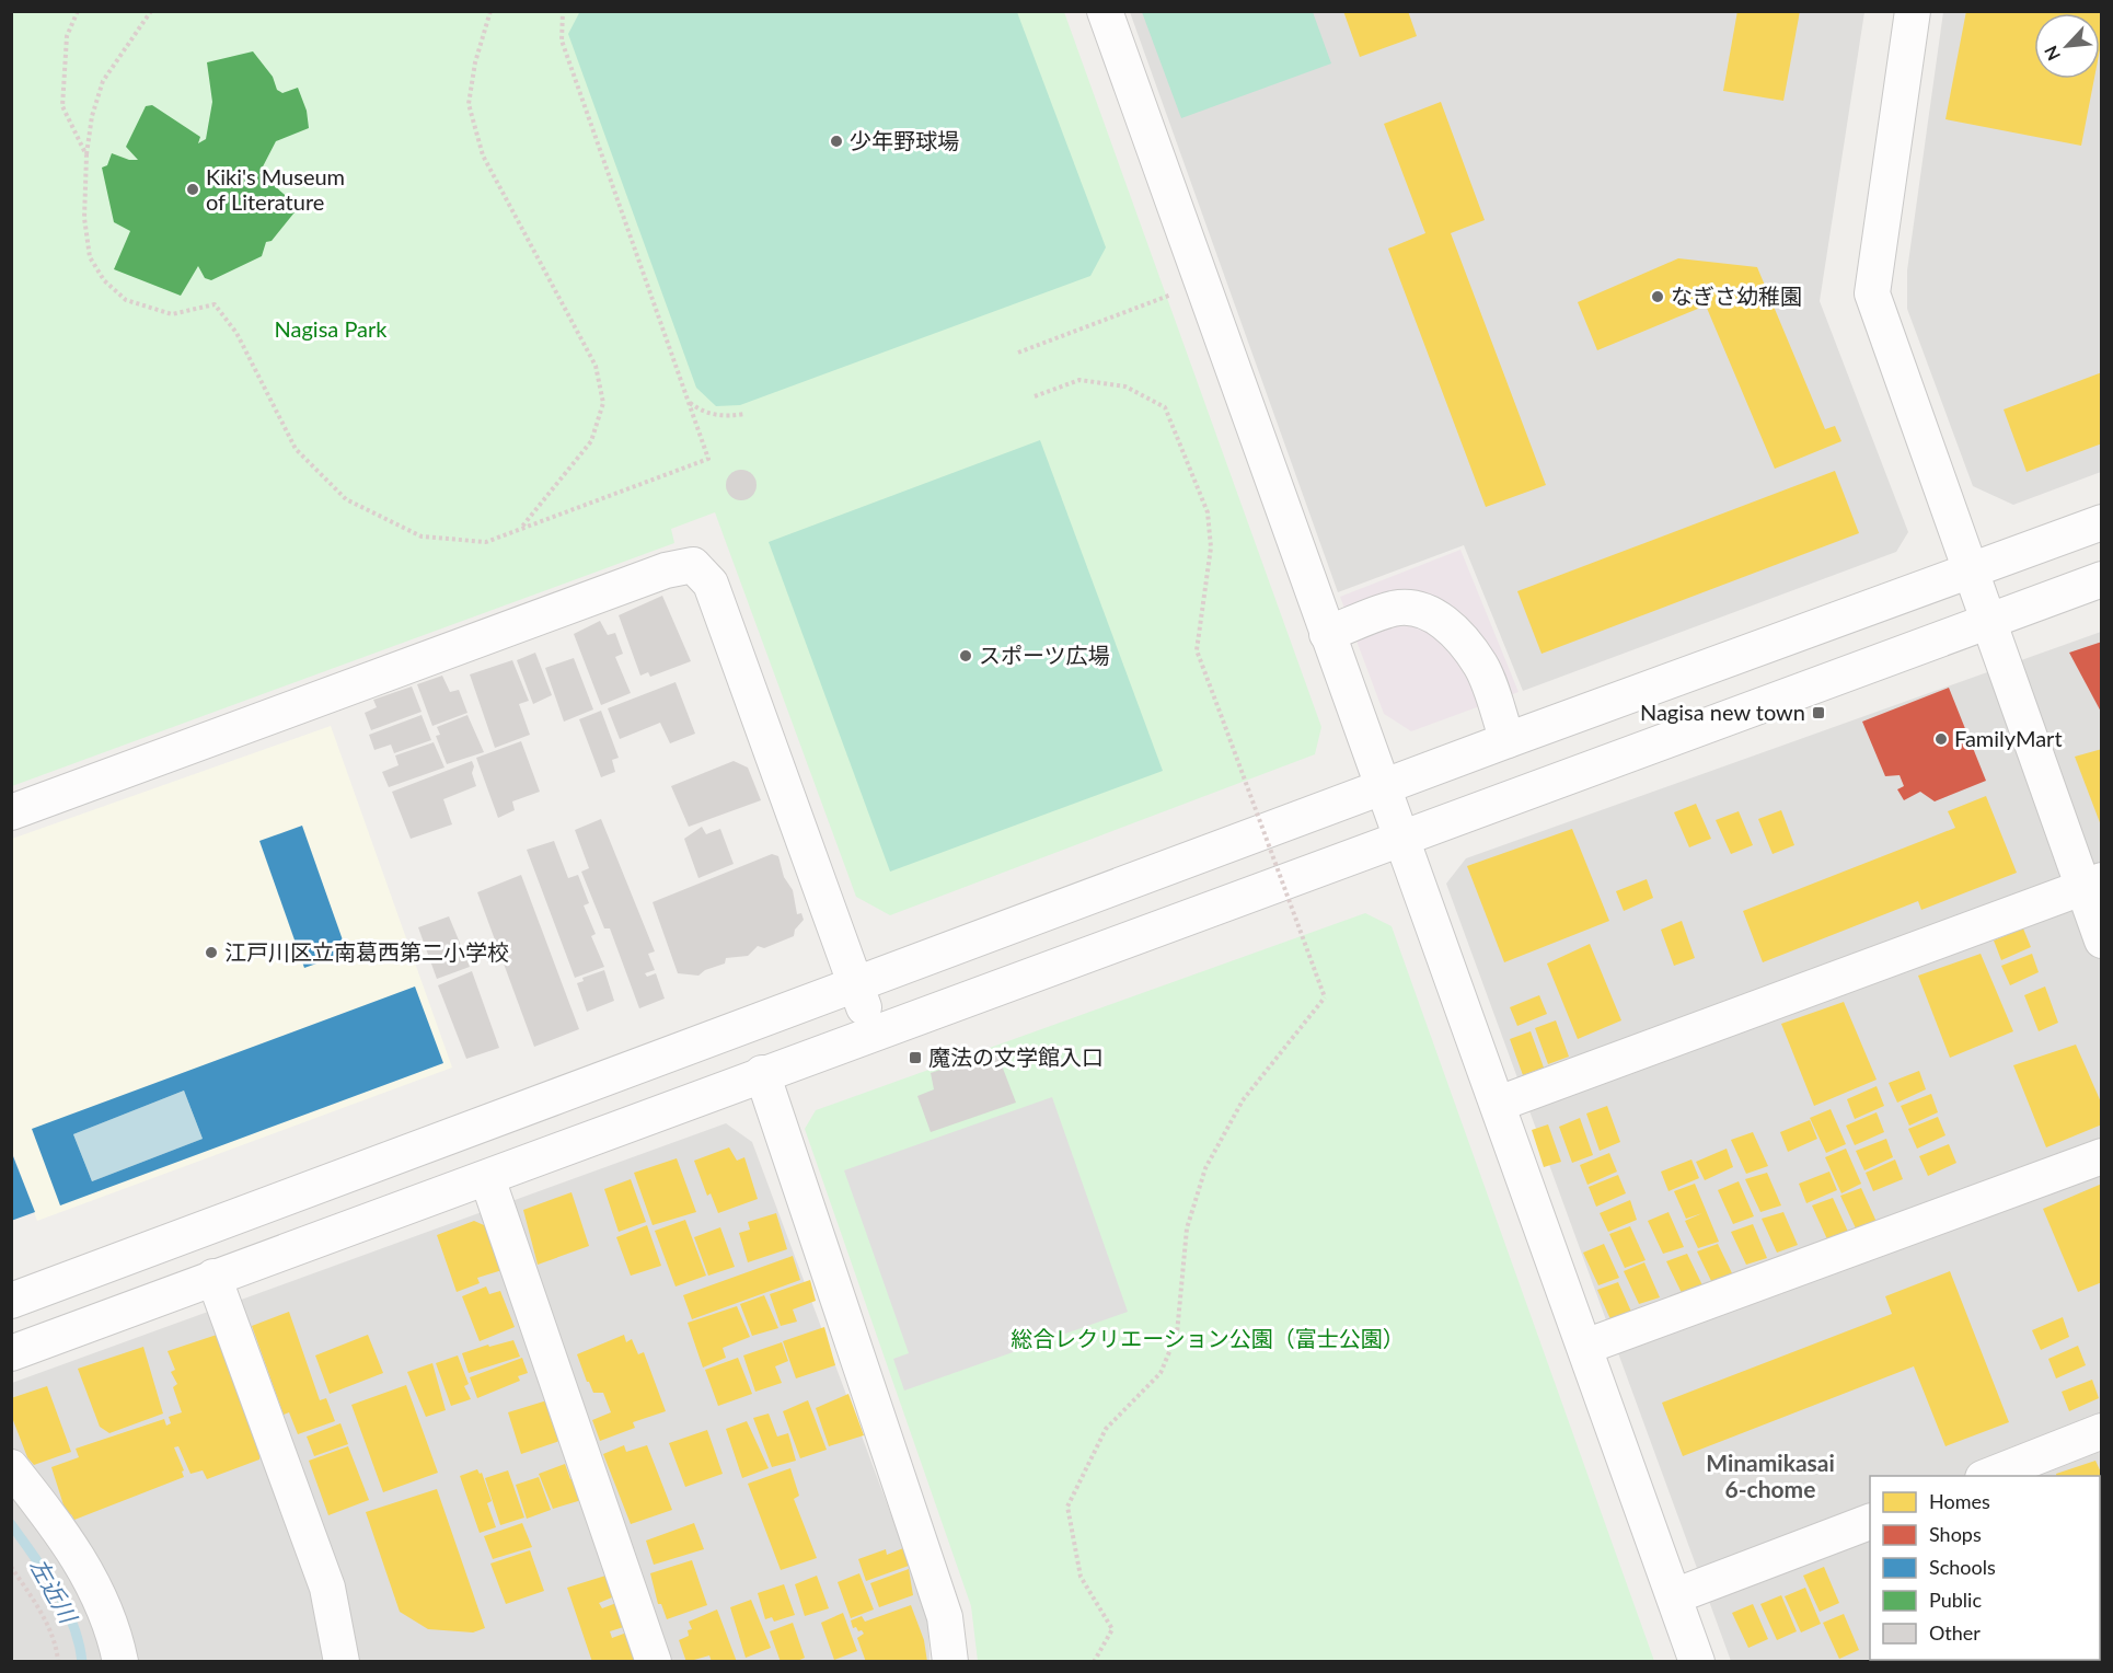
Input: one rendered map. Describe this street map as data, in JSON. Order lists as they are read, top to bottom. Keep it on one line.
{"districts":["Minamikasai 6-chome"],"water":["左近川"],"parks":["Nagisa Park","総合レクリエーション公園（富士公園）"],"places":{"other":["少年野球場","Kiki's Museum of Literature","なぎさ幼稚園","スポーツ広場","FamilyMart","江戸川区立南葛西第二小学校"],"transit":["Nagisa new town","魔法の文学館入口"]},"legend":["Homes","Shops","Schools","Public","Other"],"north":"bottom left"}
